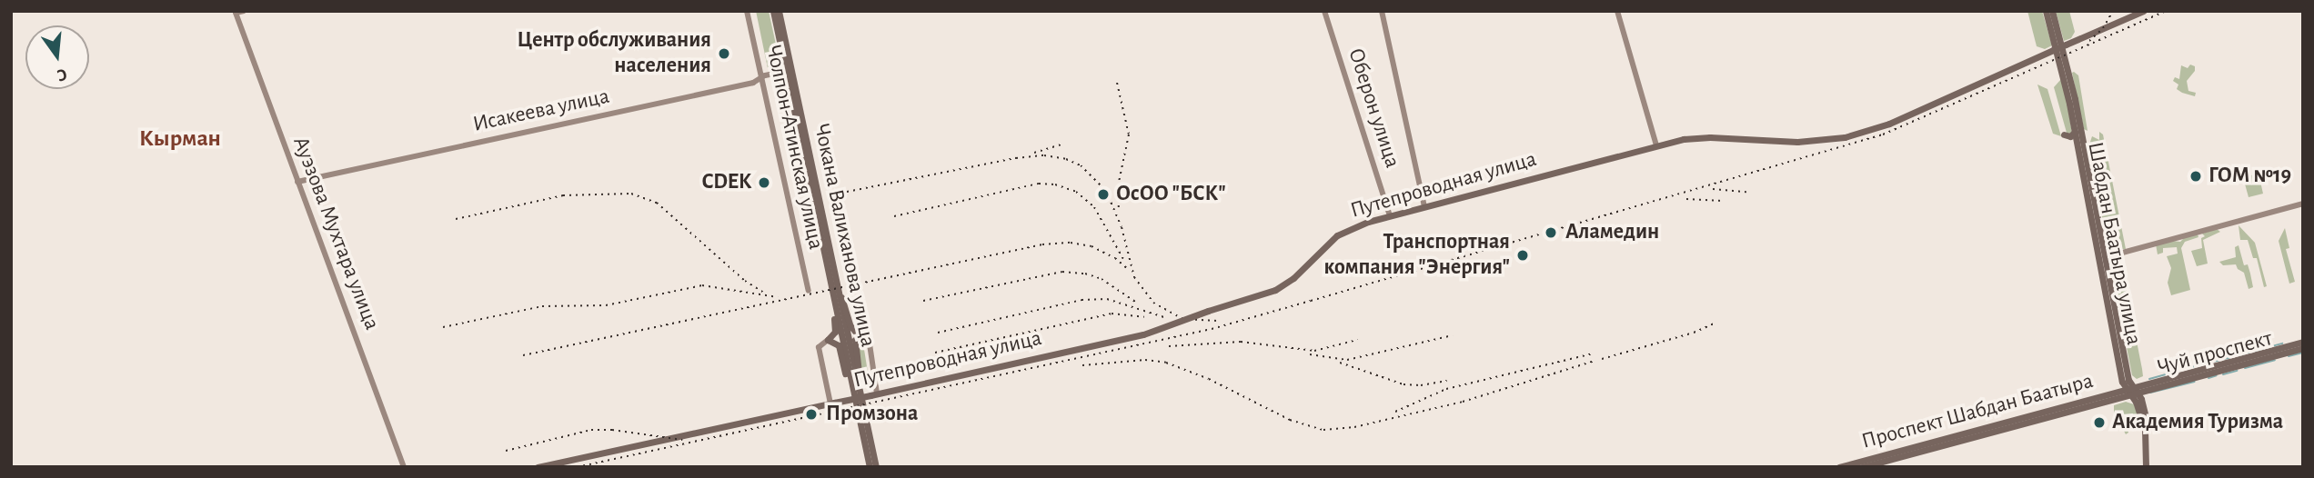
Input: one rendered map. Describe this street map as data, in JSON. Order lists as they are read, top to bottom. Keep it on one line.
{"streets":{"main road":["Путепроводная улица","Чокана Валиханова улица","Шабдан Баатыра улица","Чуй проспект","Проспект Шабдан Баатыра"],"street":["Оберон улица","Исакеева улица","Чолпон-Атинская улица","Ауэзова Мухтара улица"]},"crossings":[["Оберон улица","Путепроводная улица"],["Исакеева улица","Чолпон-Атинская улица"],["Исакеева улица","Ауэзова Мухтара улица"],["Исакеева улица","Чокана Валиханова улица"],["Шабдан Баатыра улица","Чуй проспект"],["Шабдан Баатыра улица","Проспект Шабдан Баатыра"],["Чуй проспект","Проспект Шабдан Баатыра"]],"districts":["Кырман"],"places":["Центр обслуживания населения","ГОМ №19","CDEK","ОсОО \"БСК\"","Аламедин","Транспортная компания \"Энергия\"","Промзона","Академия Туризма"],"north":"bottom"}
